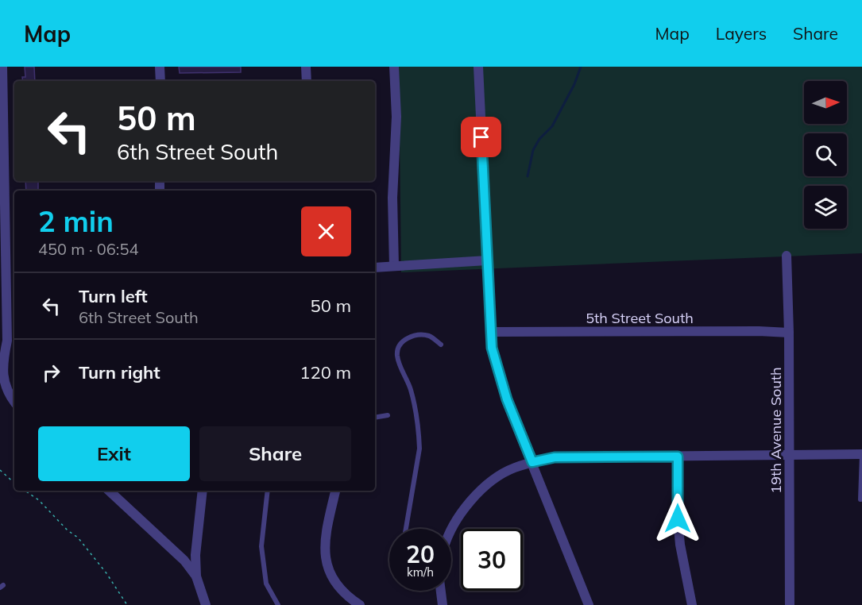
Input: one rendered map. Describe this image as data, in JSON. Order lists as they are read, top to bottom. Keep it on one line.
{"streets":{"street":["5th Street South","19th Avenue South"]},"crossings":[["5th Street South","19th Avenue South"]],"north":"right","page":{"header":"Map","nav":["Map","Layers","Share"],"turn":["50 m","6th Street South"],"heading":["2 min","450 m · 06:54"],"list":[{"name":"Turn left","note":"6th Street South","value":"50 m"},{"name":"Turn right","value":"120 m"}],"buttons":["Exit","Share"],"speed":"20 km/h","limit":"30"}}
